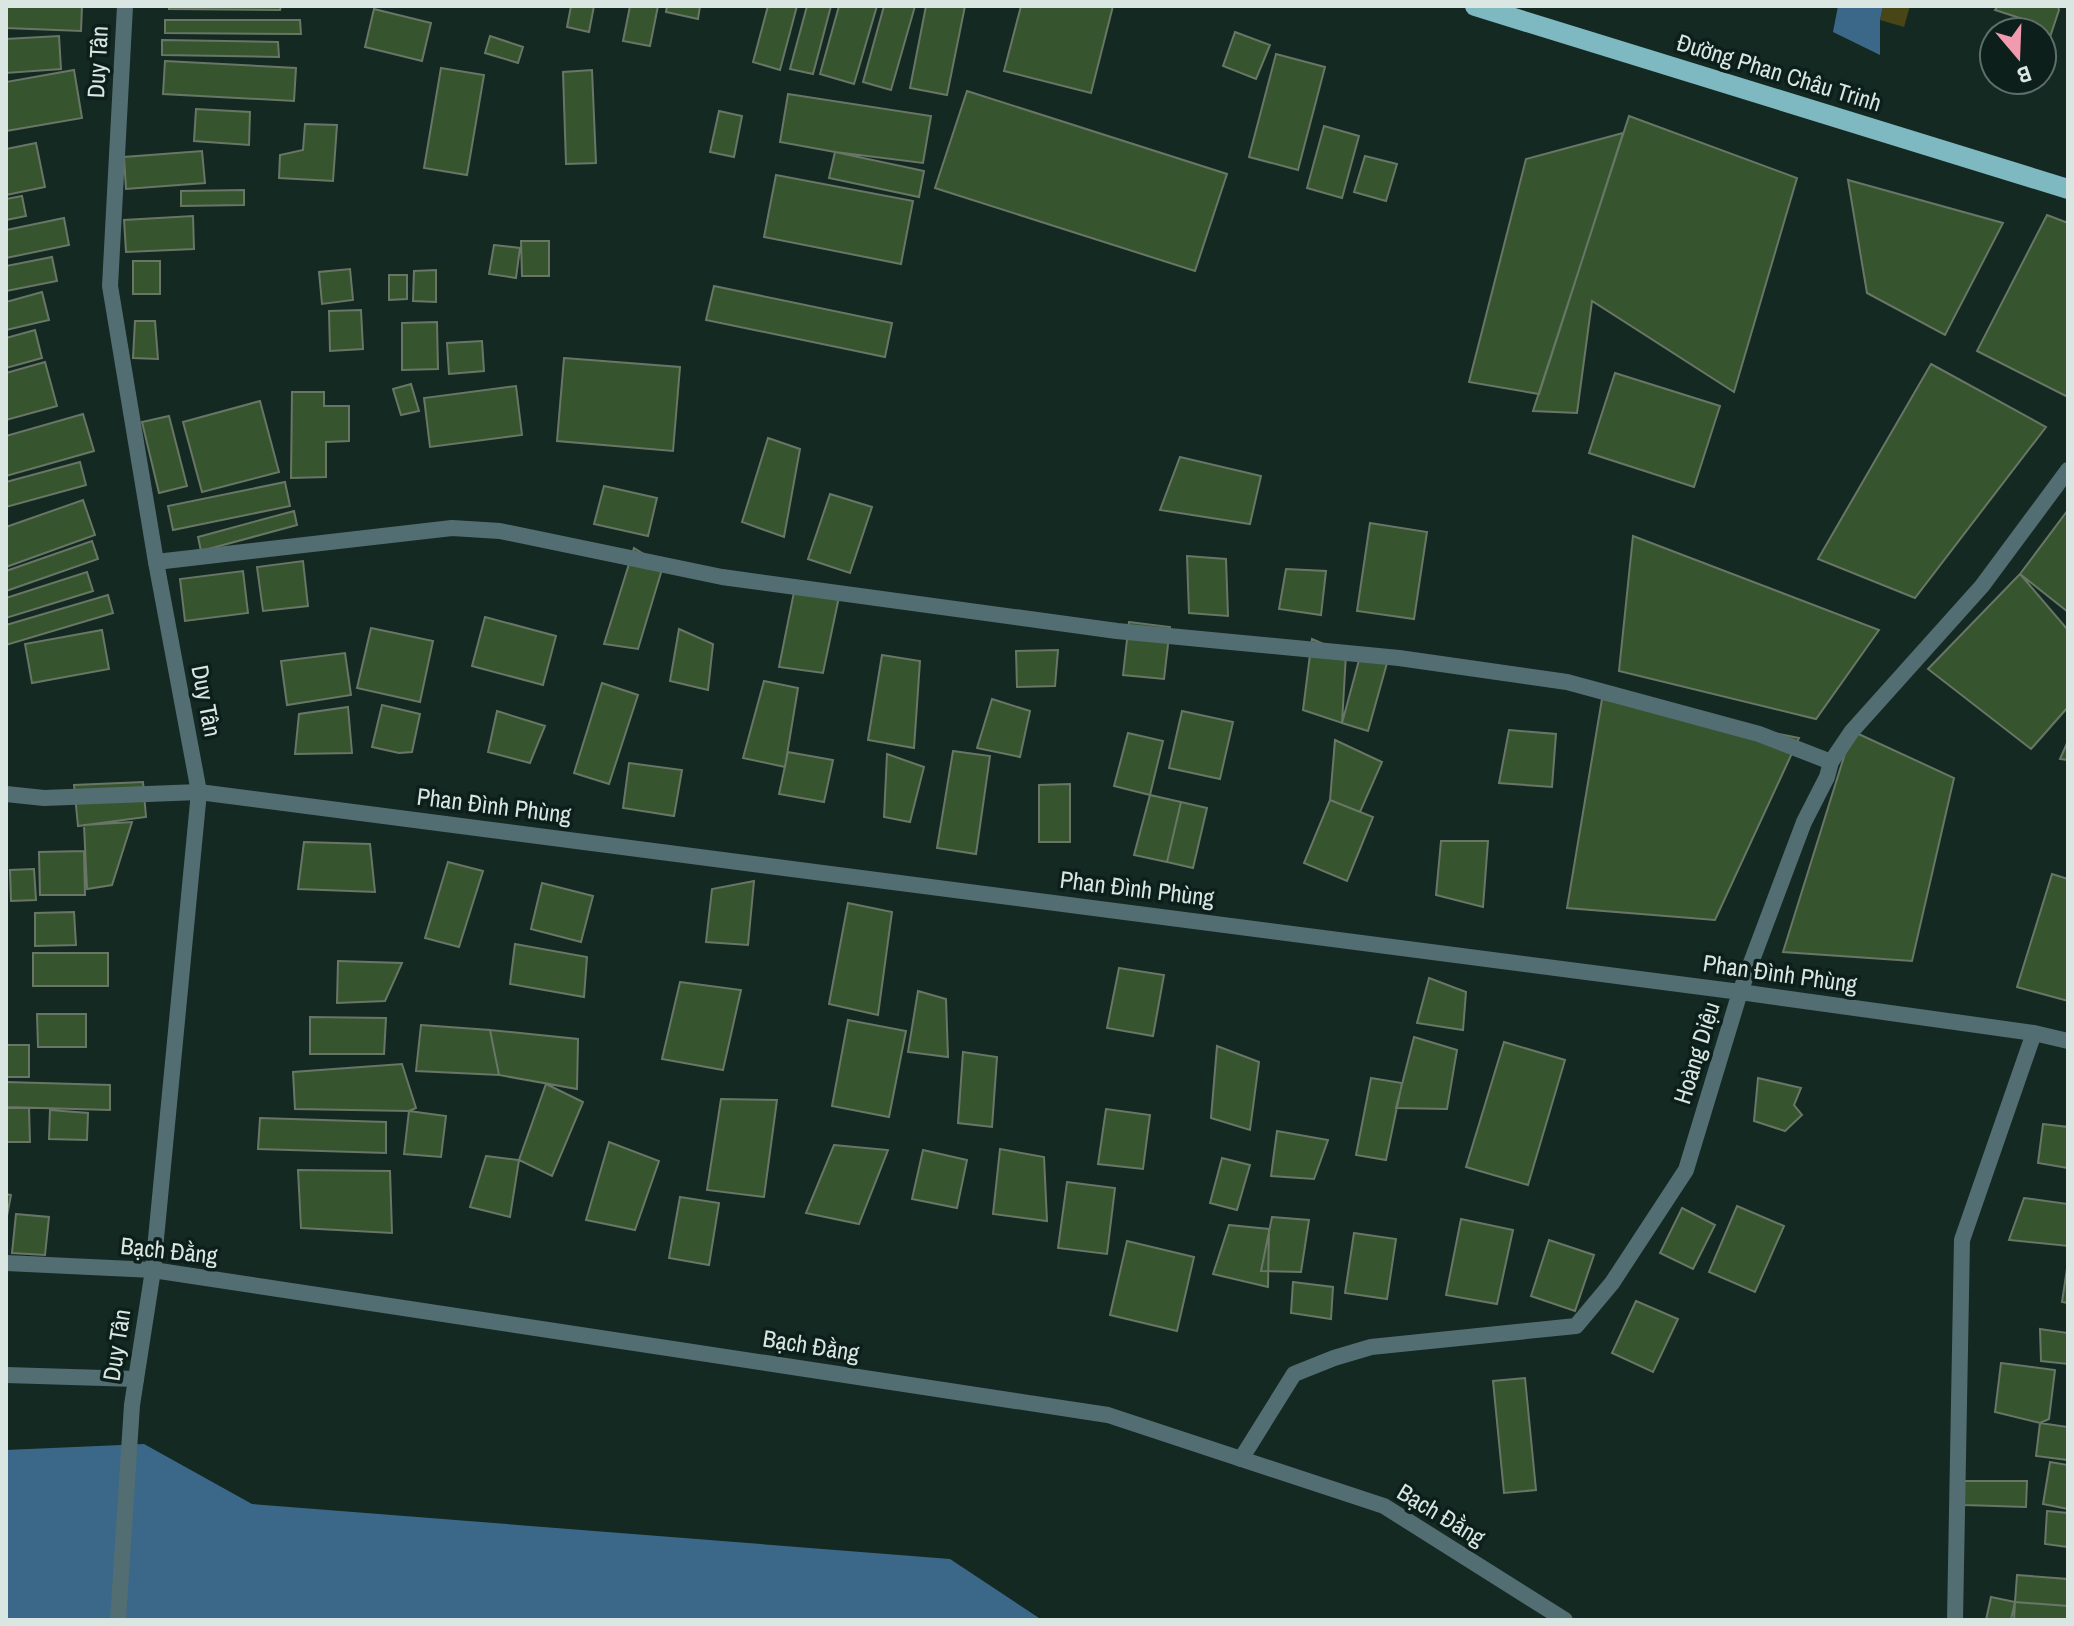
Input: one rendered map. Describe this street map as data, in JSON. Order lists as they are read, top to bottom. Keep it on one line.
{"streets":{"main road":["Đường Phan Châu Trinh"],"street":["Duy Tân","Phan Đình Phùng","Hoàng Diệu","Bạch Đằng"]},"crossings":[["Duy Tân","Phan Đình Phùng"],["Duy Tân","Bạch Đằng"],["Phan Đình Phùng","Hoàng Diệu"],["Hoàng Diệu","Bạch Đằng"]],"north":"bottom"}
